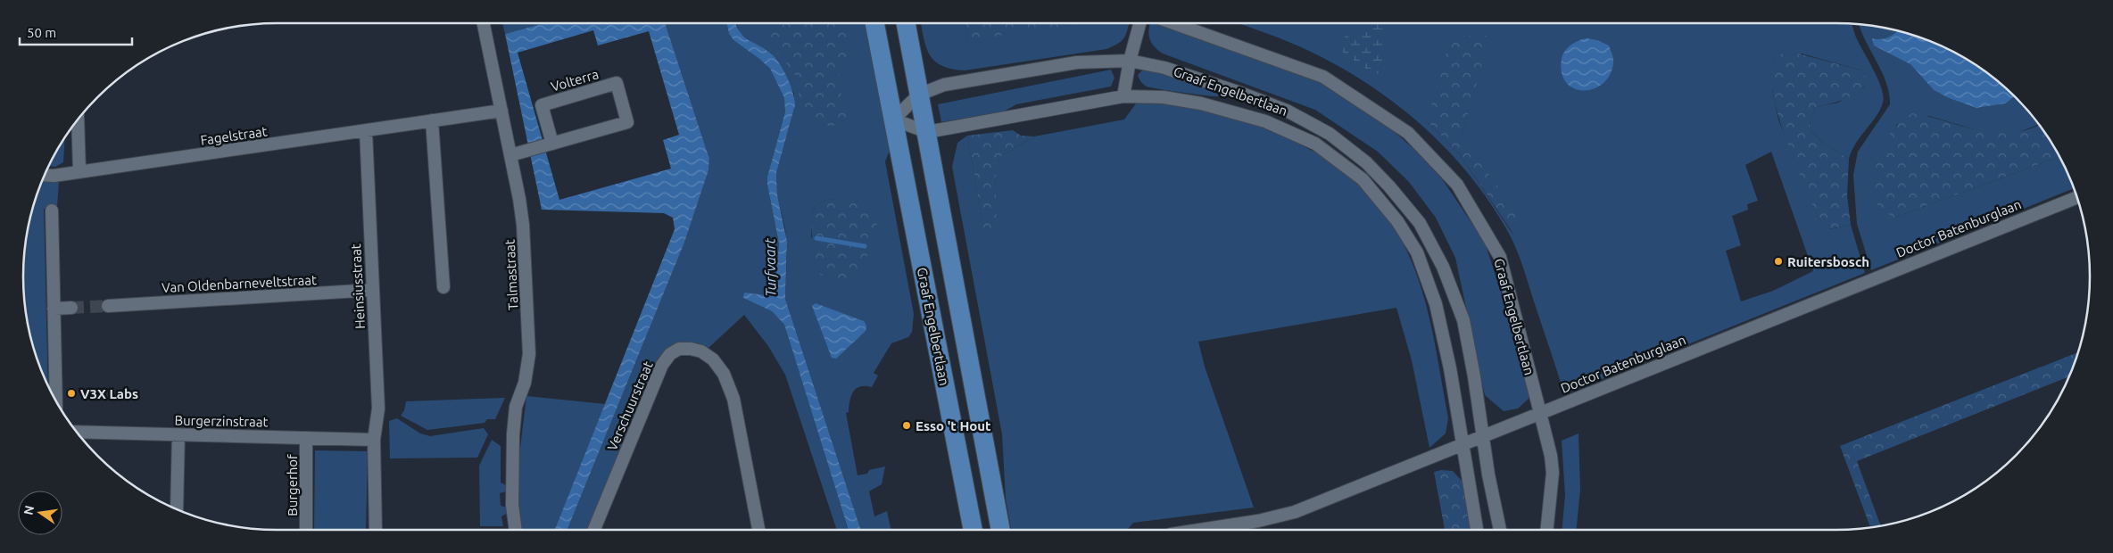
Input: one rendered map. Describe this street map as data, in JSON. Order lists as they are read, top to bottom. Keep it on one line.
{"streets":{"main road":["Graaf Engelbertlaan"],"street":["Volterra","Fagelstraat","Doctor Batenburglaan","Talmastraat","Van Oldenbarneveltstraat","Heinsiusstraat","Verschuurstraat","Burgerzinstraat","Burgerhof"]},"crossings":[["Volterra","Talmastraat"],["Graaf Engelbertlaan","Doctor Batenburglaan"],["Fagelstraat","Talmastraat"],["Fagelstraat","Heinsiusstraat"],["Van Oldenbarneveltstraat","Heinsiusstraat"],["Heinsiusstraat","Burgerzinstraat"],["Burgerzinstraat","Burgerhof"]],"water":["Turfvaart"],"places":["Ruitersbosch","V3X Labs","Esso 't Hout"],"scale_bar":"50 m","north":"left"}
